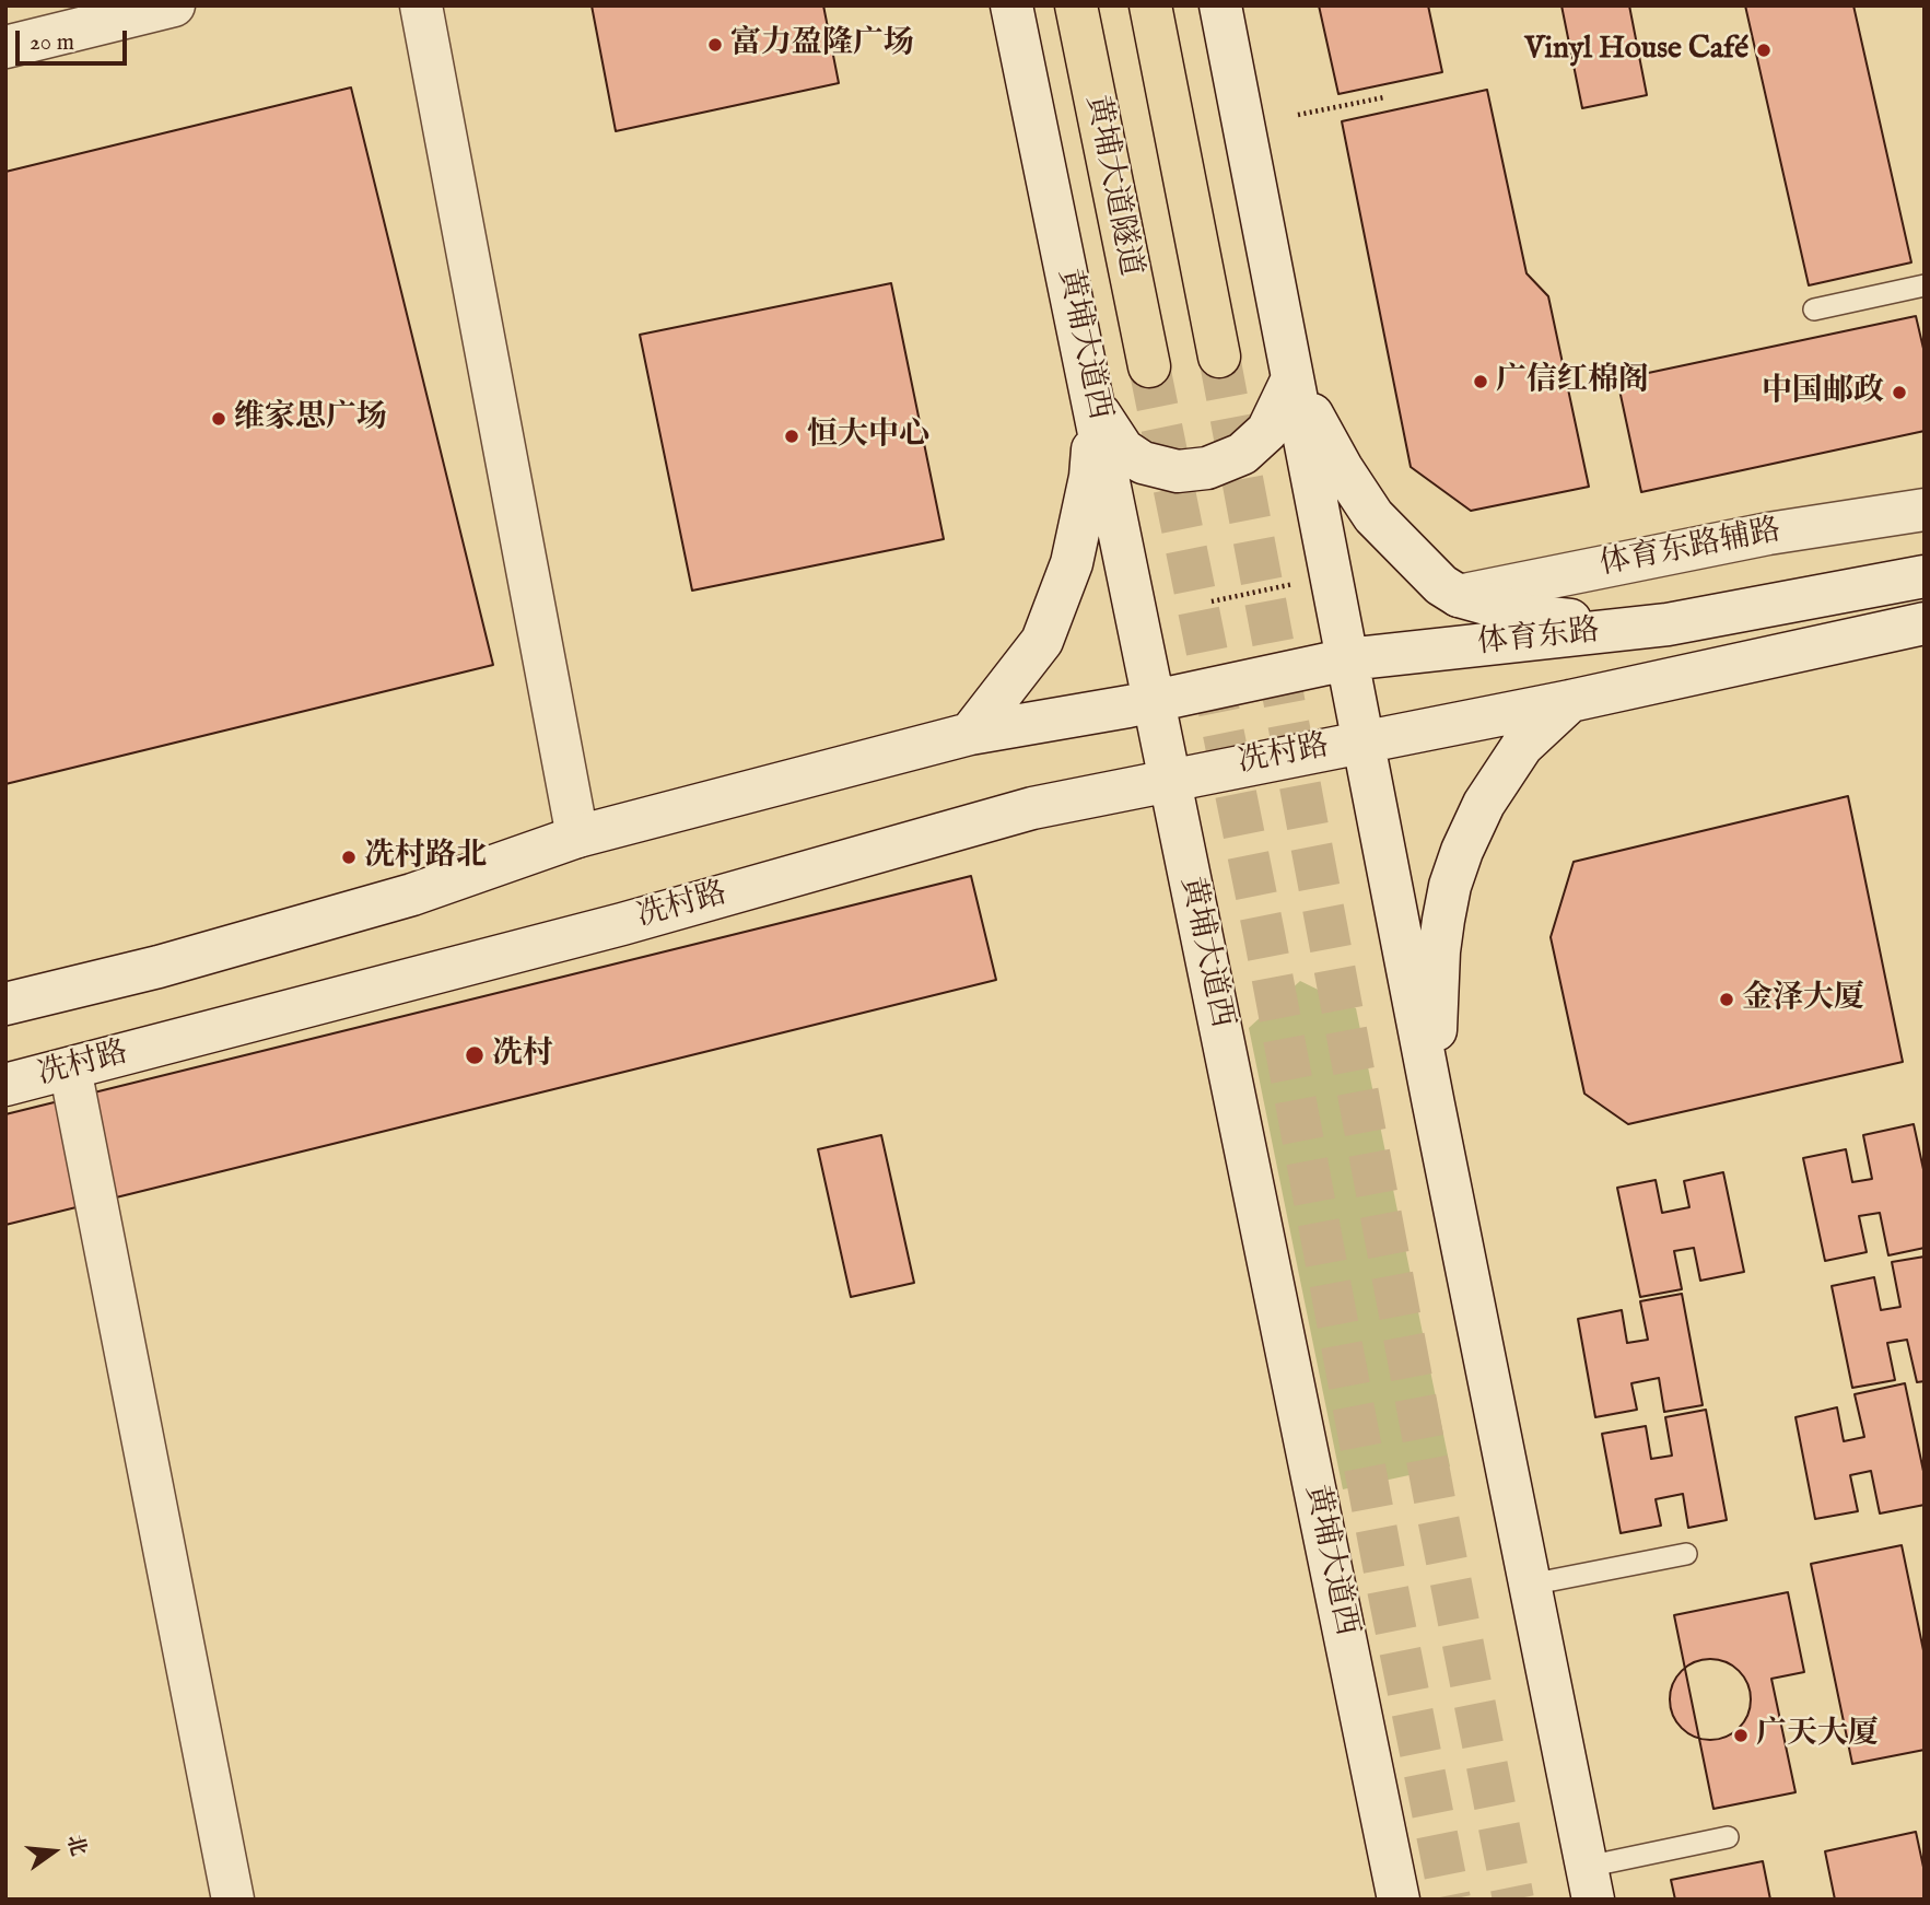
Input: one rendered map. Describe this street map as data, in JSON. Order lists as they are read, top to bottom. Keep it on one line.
{"streets":{"main road":["黄埔大道隧道","黄埔大道西","体育东路辅路","体育东路","冼村路"]},"crossings":[["黄埔大道西","体育东路"],["黄埔大道西","冼村路"],["体育东路","冼村路"]],"places":["富力盈隆广场","Vinyl House Café","广信红棉阁","中国邮政","维家思广场","恒大中心","冼村路北","金泽大厦","冼村","广天大厦"],"scale_bar":"20 m","north":"right"}
